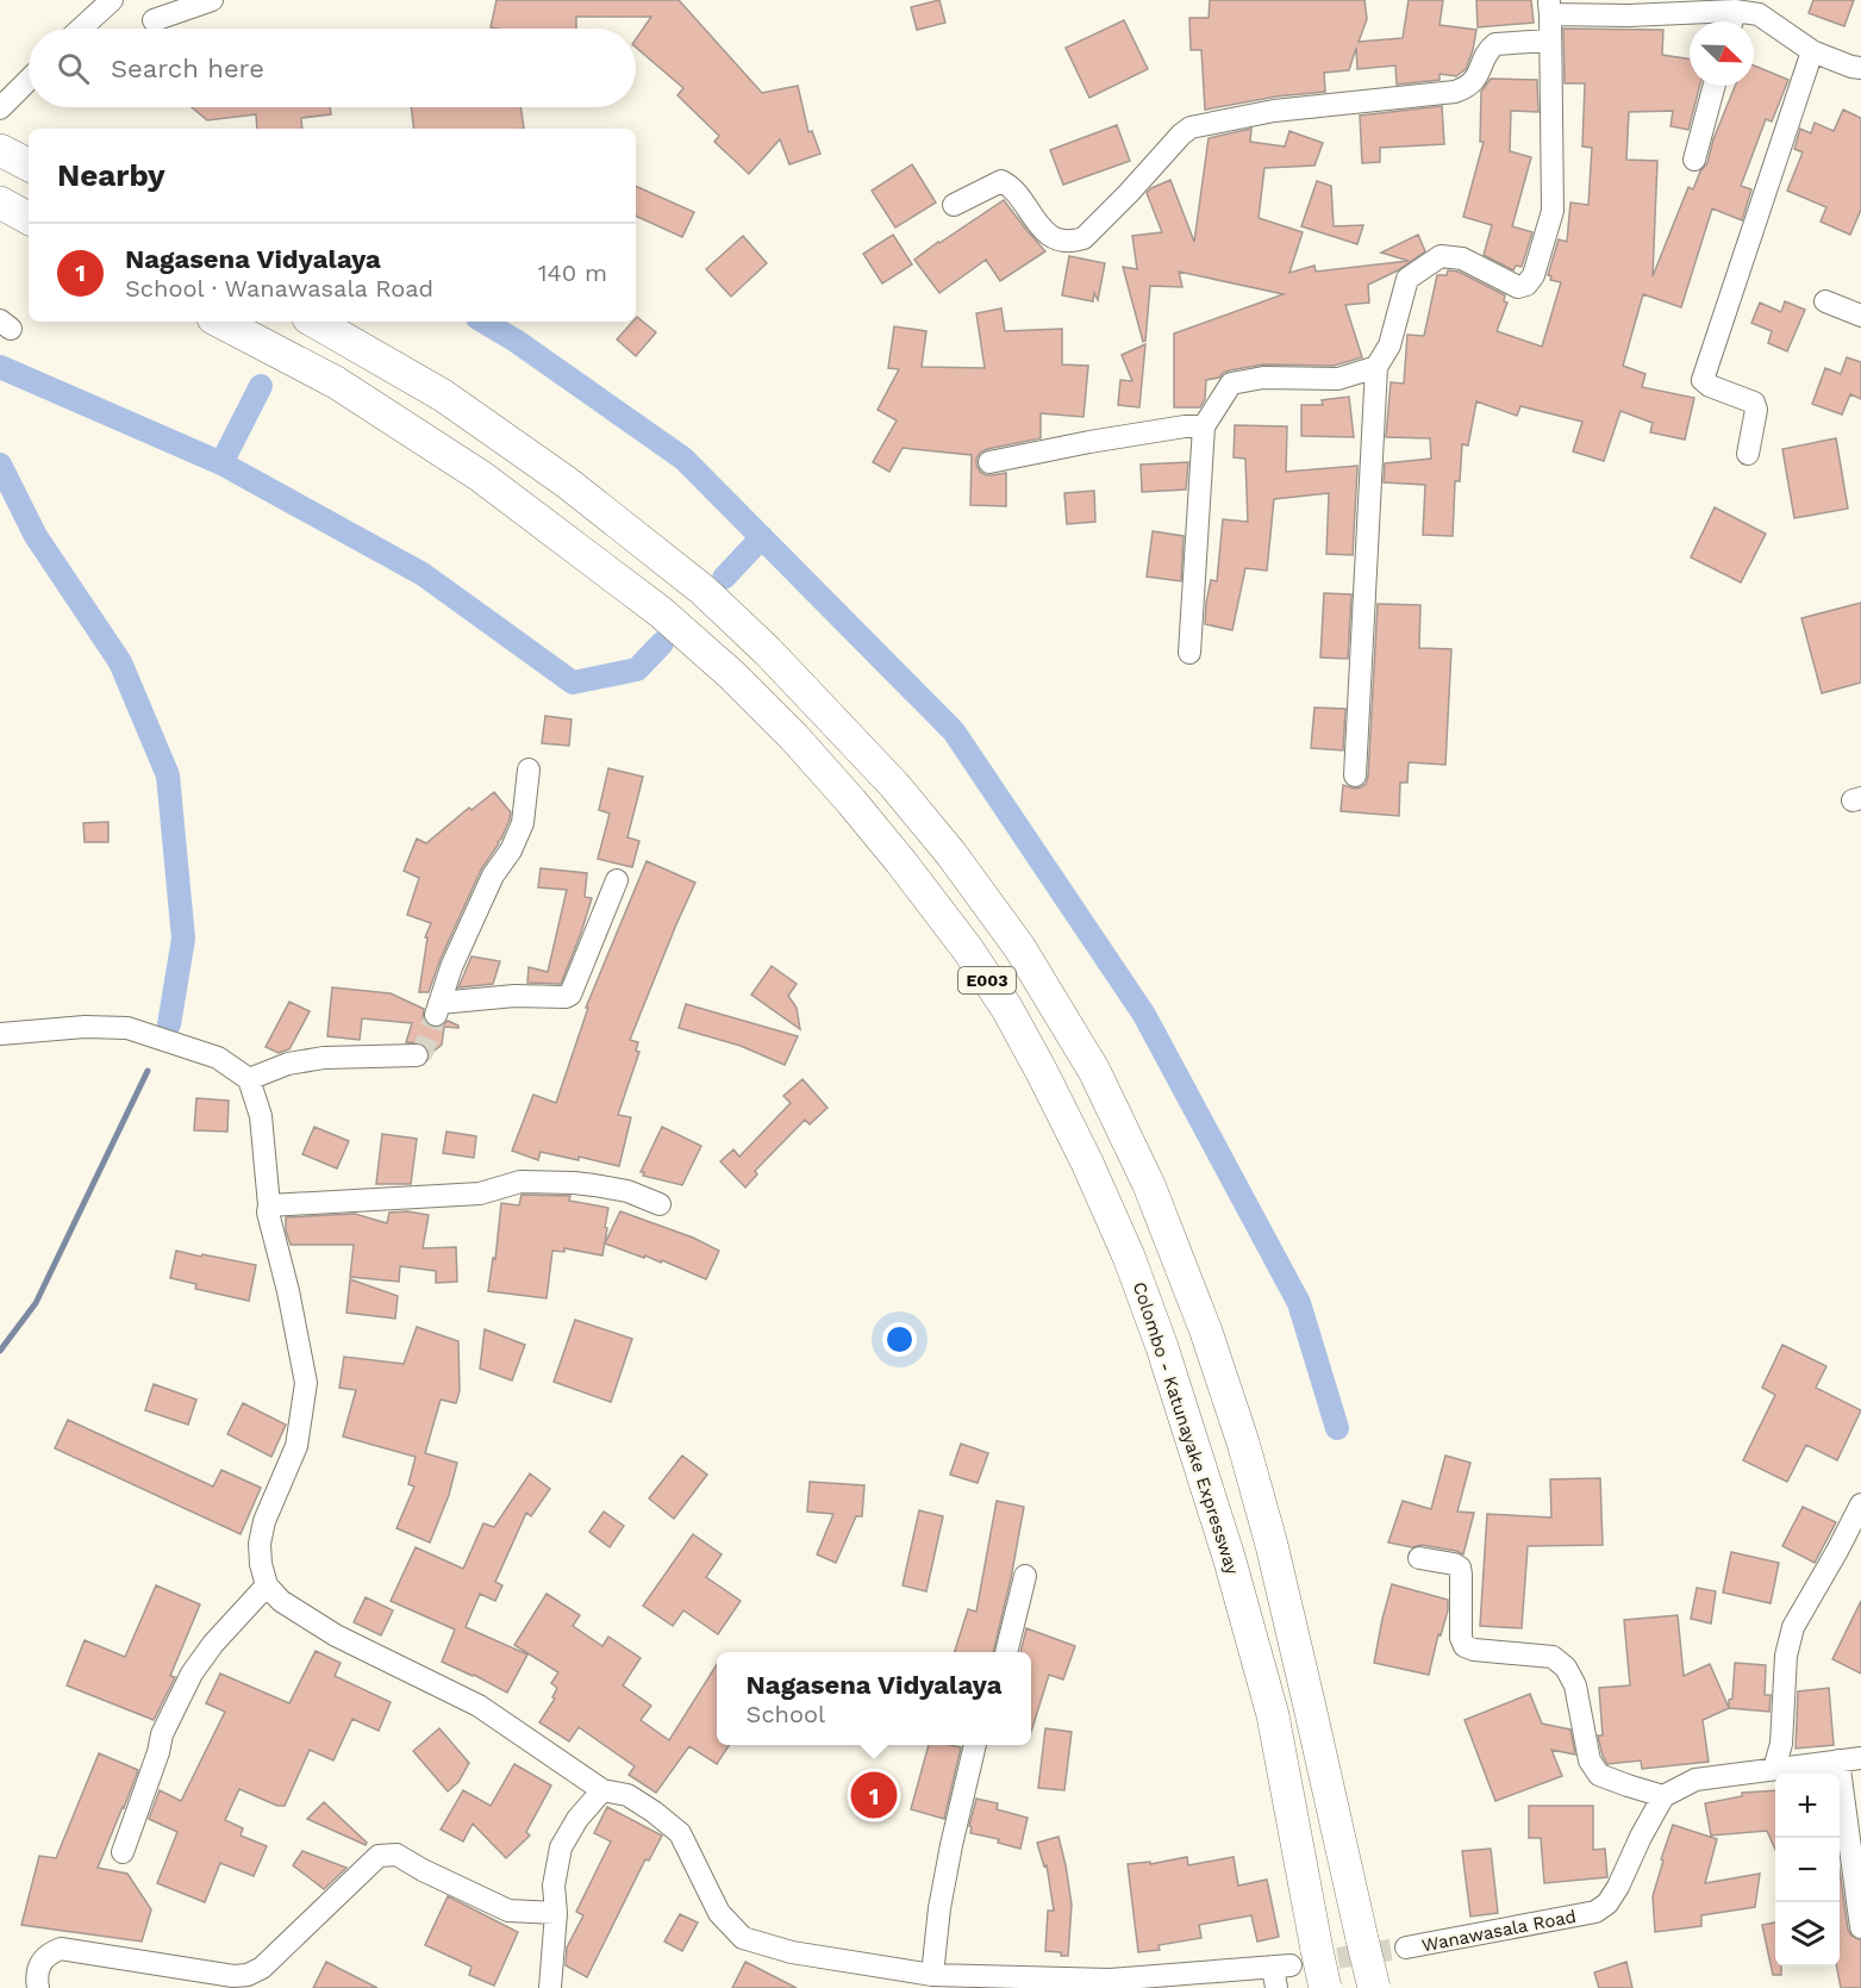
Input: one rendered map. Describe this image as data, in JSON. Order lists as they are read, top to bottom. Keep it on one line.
{"streets":{"highway":["E003","Colombo - Katunayake Expressway"],"street":["Wanawasala Road"]},"north":"bottom right","page":{"search":"Search here","heading":"Nearby","list":[{"mark":"1","name":"Nagasena Vidyalaya","note":"School · Wanawasala Road","value":"140 m"}],"popup":["Nagasena Vidyalaya","School"],"pins":"1","map_buttons":["+","−"]}}
